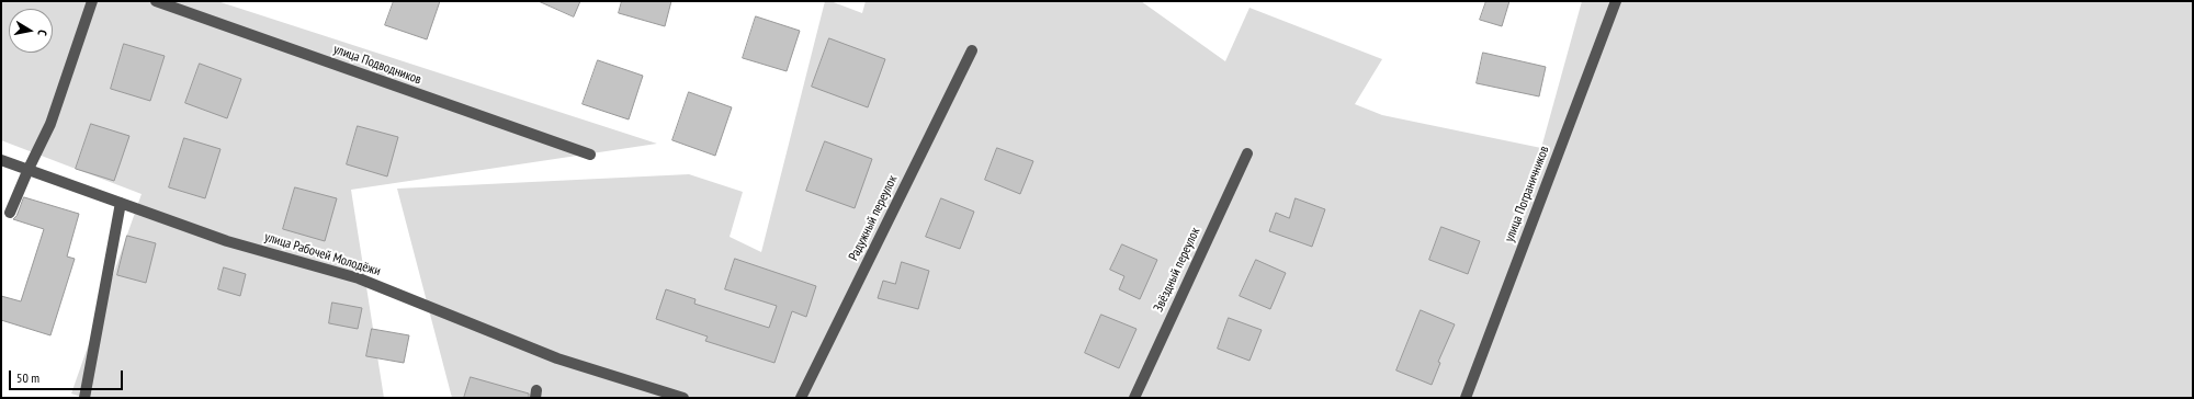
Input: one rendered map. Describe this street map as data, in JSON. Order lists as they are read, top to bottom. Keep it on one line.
{"streets":{"street":["улица Подводников","улица Пограничников","Радужный переулок","улица Рабочей Молодёжи","Звёздный переулок"]},"scale_bar":"50 m","north":"right"}
